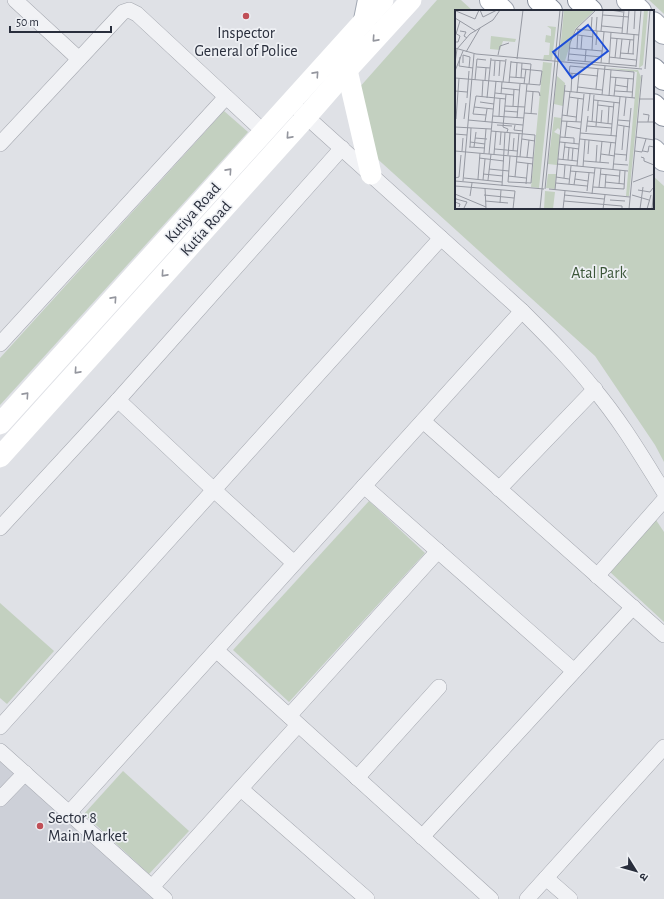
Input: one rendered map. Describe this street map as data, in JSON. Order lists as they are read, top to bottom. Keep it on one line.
{"streets":{"street":["Kutiya Road","Kutia Road"]},"parks":["Atal Park"],"places":["Inspector General of Police","Sector 8 Main Market"],"scale_bar":"50 m","north":"bottom right"}
